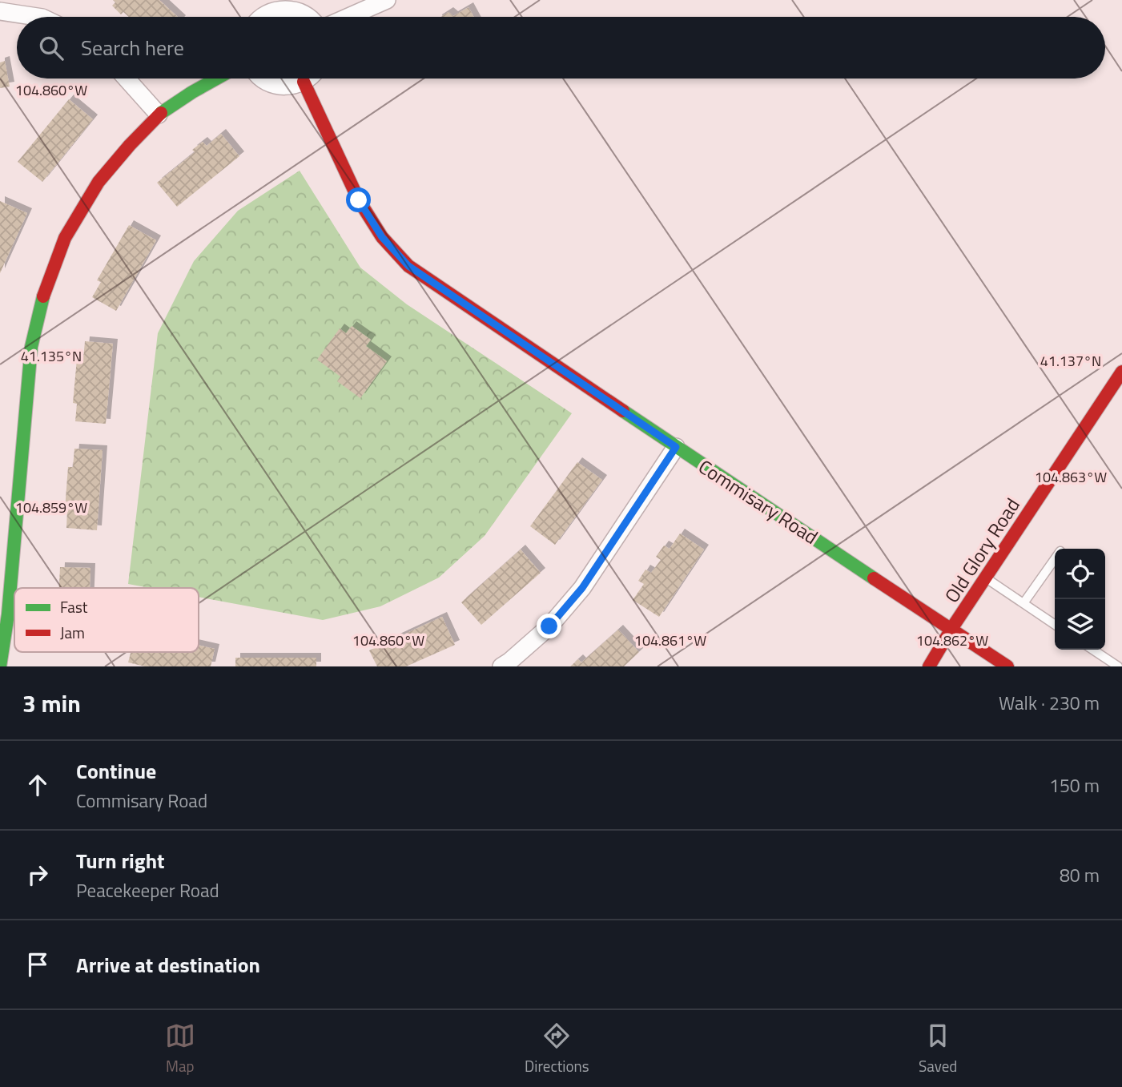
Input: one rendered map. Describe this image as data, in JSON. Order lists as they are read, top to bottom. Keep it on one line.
{"streets":{"street":["Commisary Road","Old Glory Road"]},"crossings":[["Commisary Road","Old Glory Road"]],"legend":["Fast","Jam"],"page":{"search":"Search here","heading":["3 min","Walk · 230 m"],"list":[["Continue","Commisary Road","150 m"],["Turn right","Peacekeeper Road","80 m"],"Arrive at destination"],"nav":["Map","Directions","Saved"]},"coordinates":["104.860°W","41.135°N","41.137°N","104.863°W","104.859°W","104.861°W","104.862°W"]}
